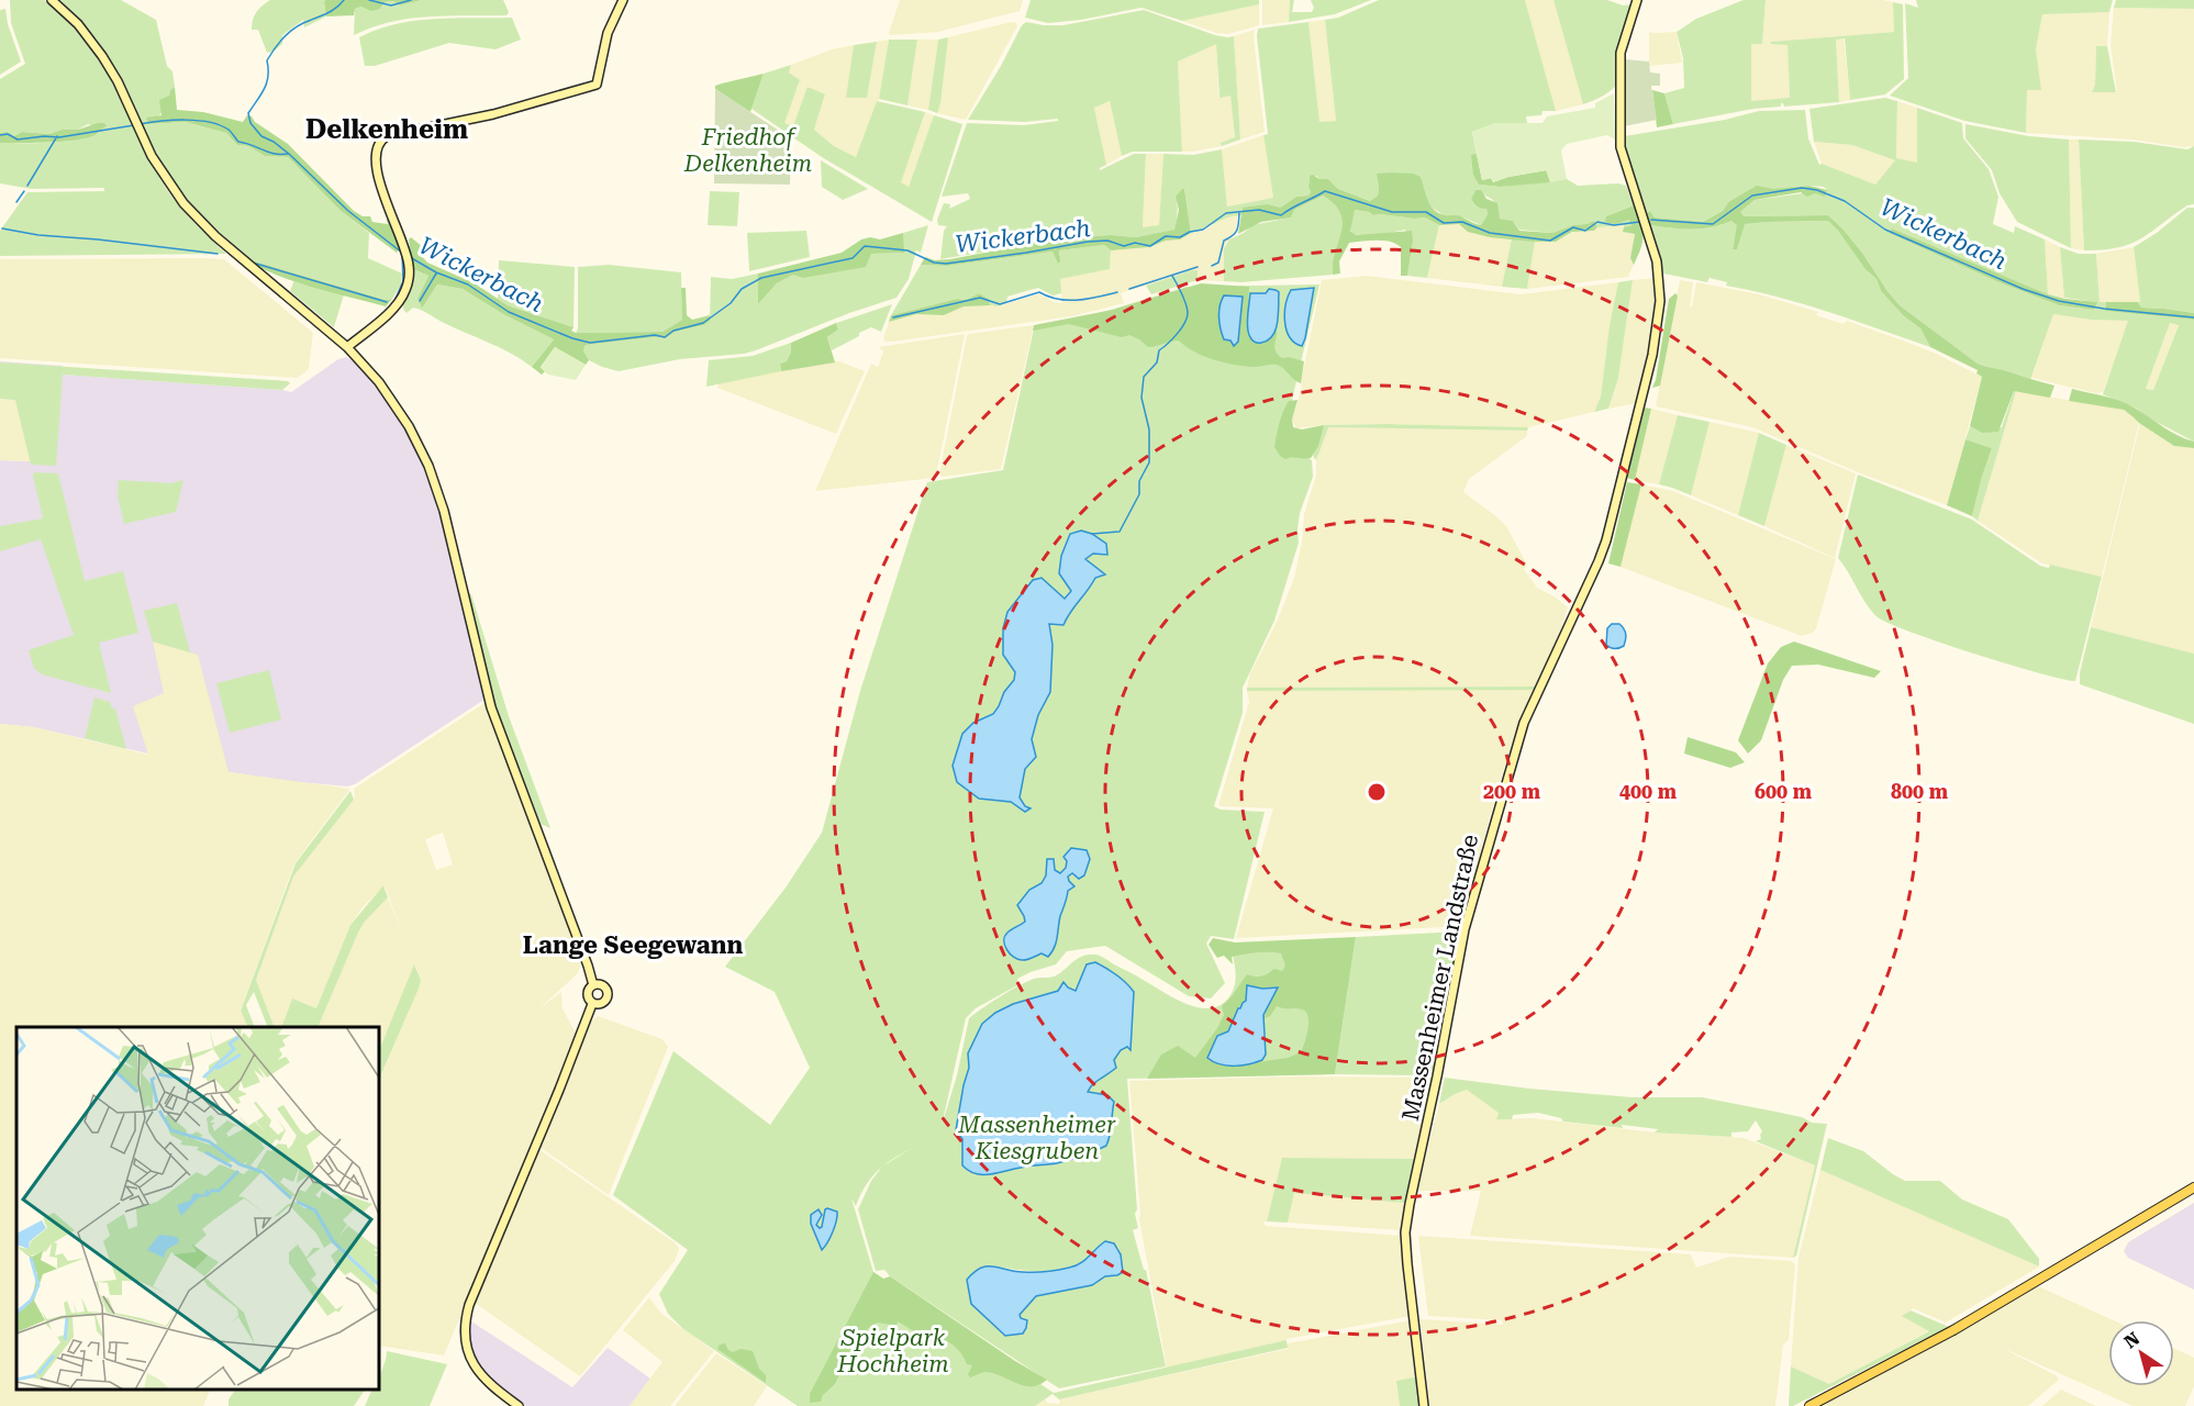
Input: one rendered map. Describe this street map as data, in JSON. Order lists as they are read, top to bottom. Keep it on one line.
{"streets":{"main road":["Massenheimer Landstraße"]},"districts":["Delkenheim","Lange Seegewann"],"water":["Wickerbach"],"parks":["Friedhof Delkenheim","Massenheimer Kiesgruben","Spielpark Hochheim"],"north":"top left","rings":["200 m","400 m","600 m","800 m"]}
